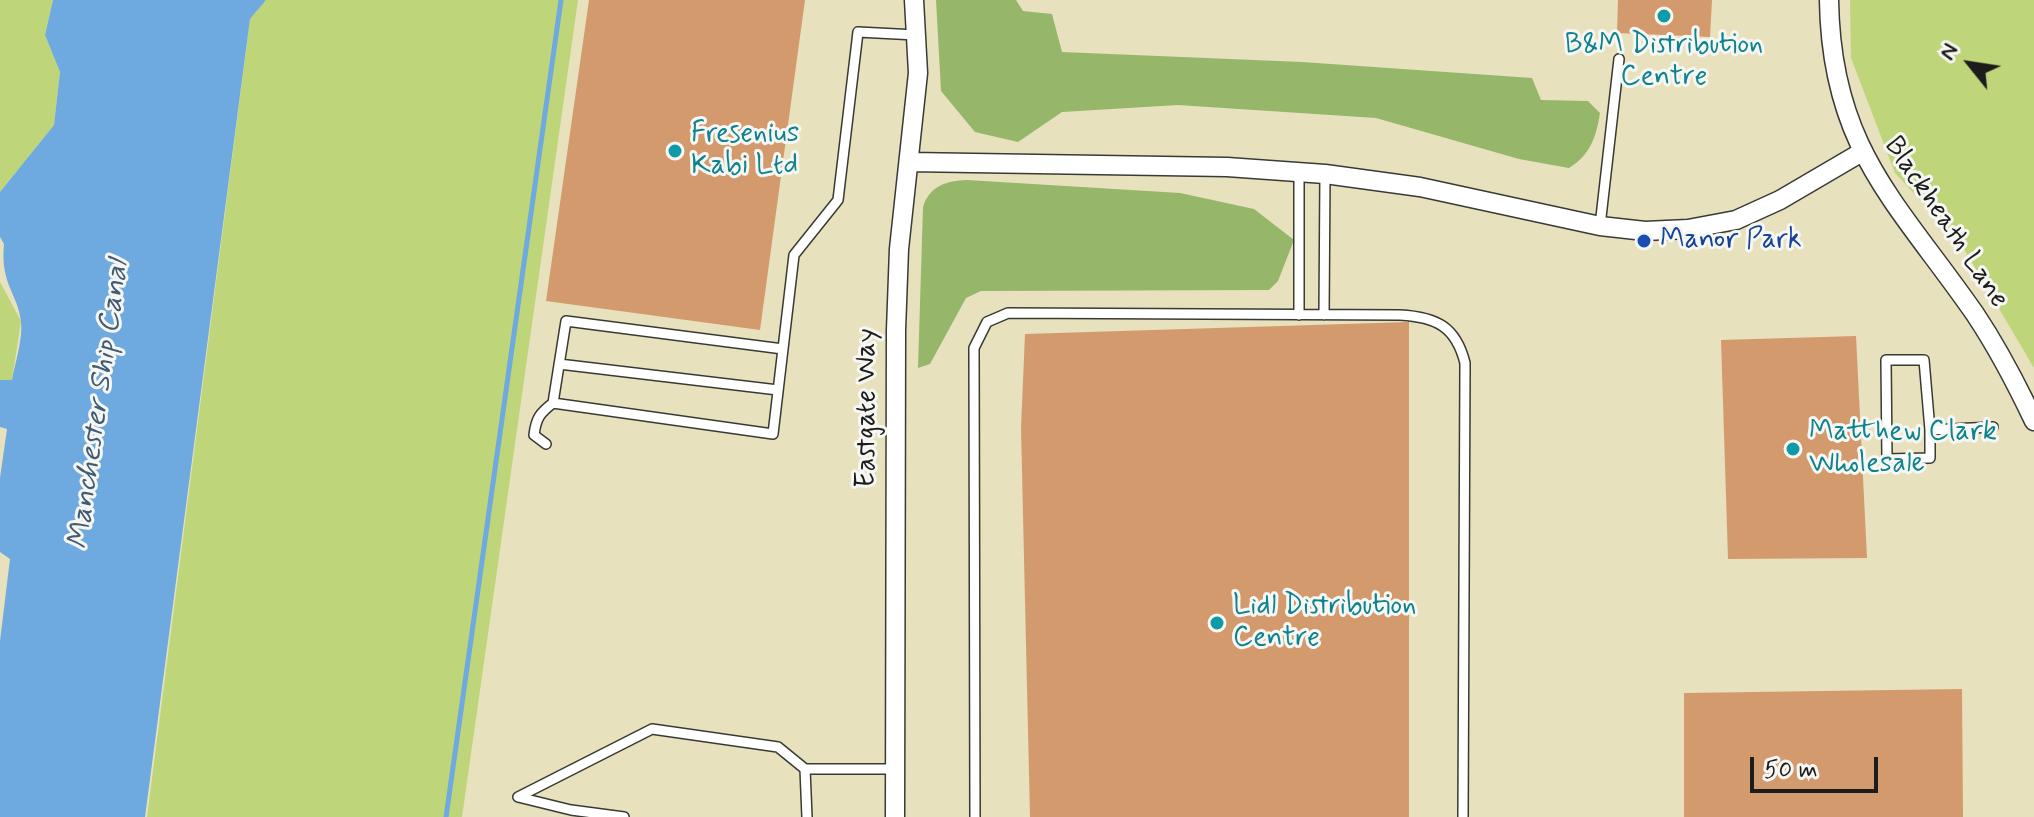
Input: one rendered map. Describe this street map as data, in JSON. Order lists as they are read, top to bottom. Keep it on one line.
{"streets":{"street":["Blackheath Lane","Eastgate Way"]},"water":["Manchester Ship Canal"],"places":["B&M Distribution Centre","Fresenius Kabi Ltd","Manor Park","Matthew Clark Wholesale","Lidl Distribution Centre"],"scale_bar":"50 m","north":"top left"}
